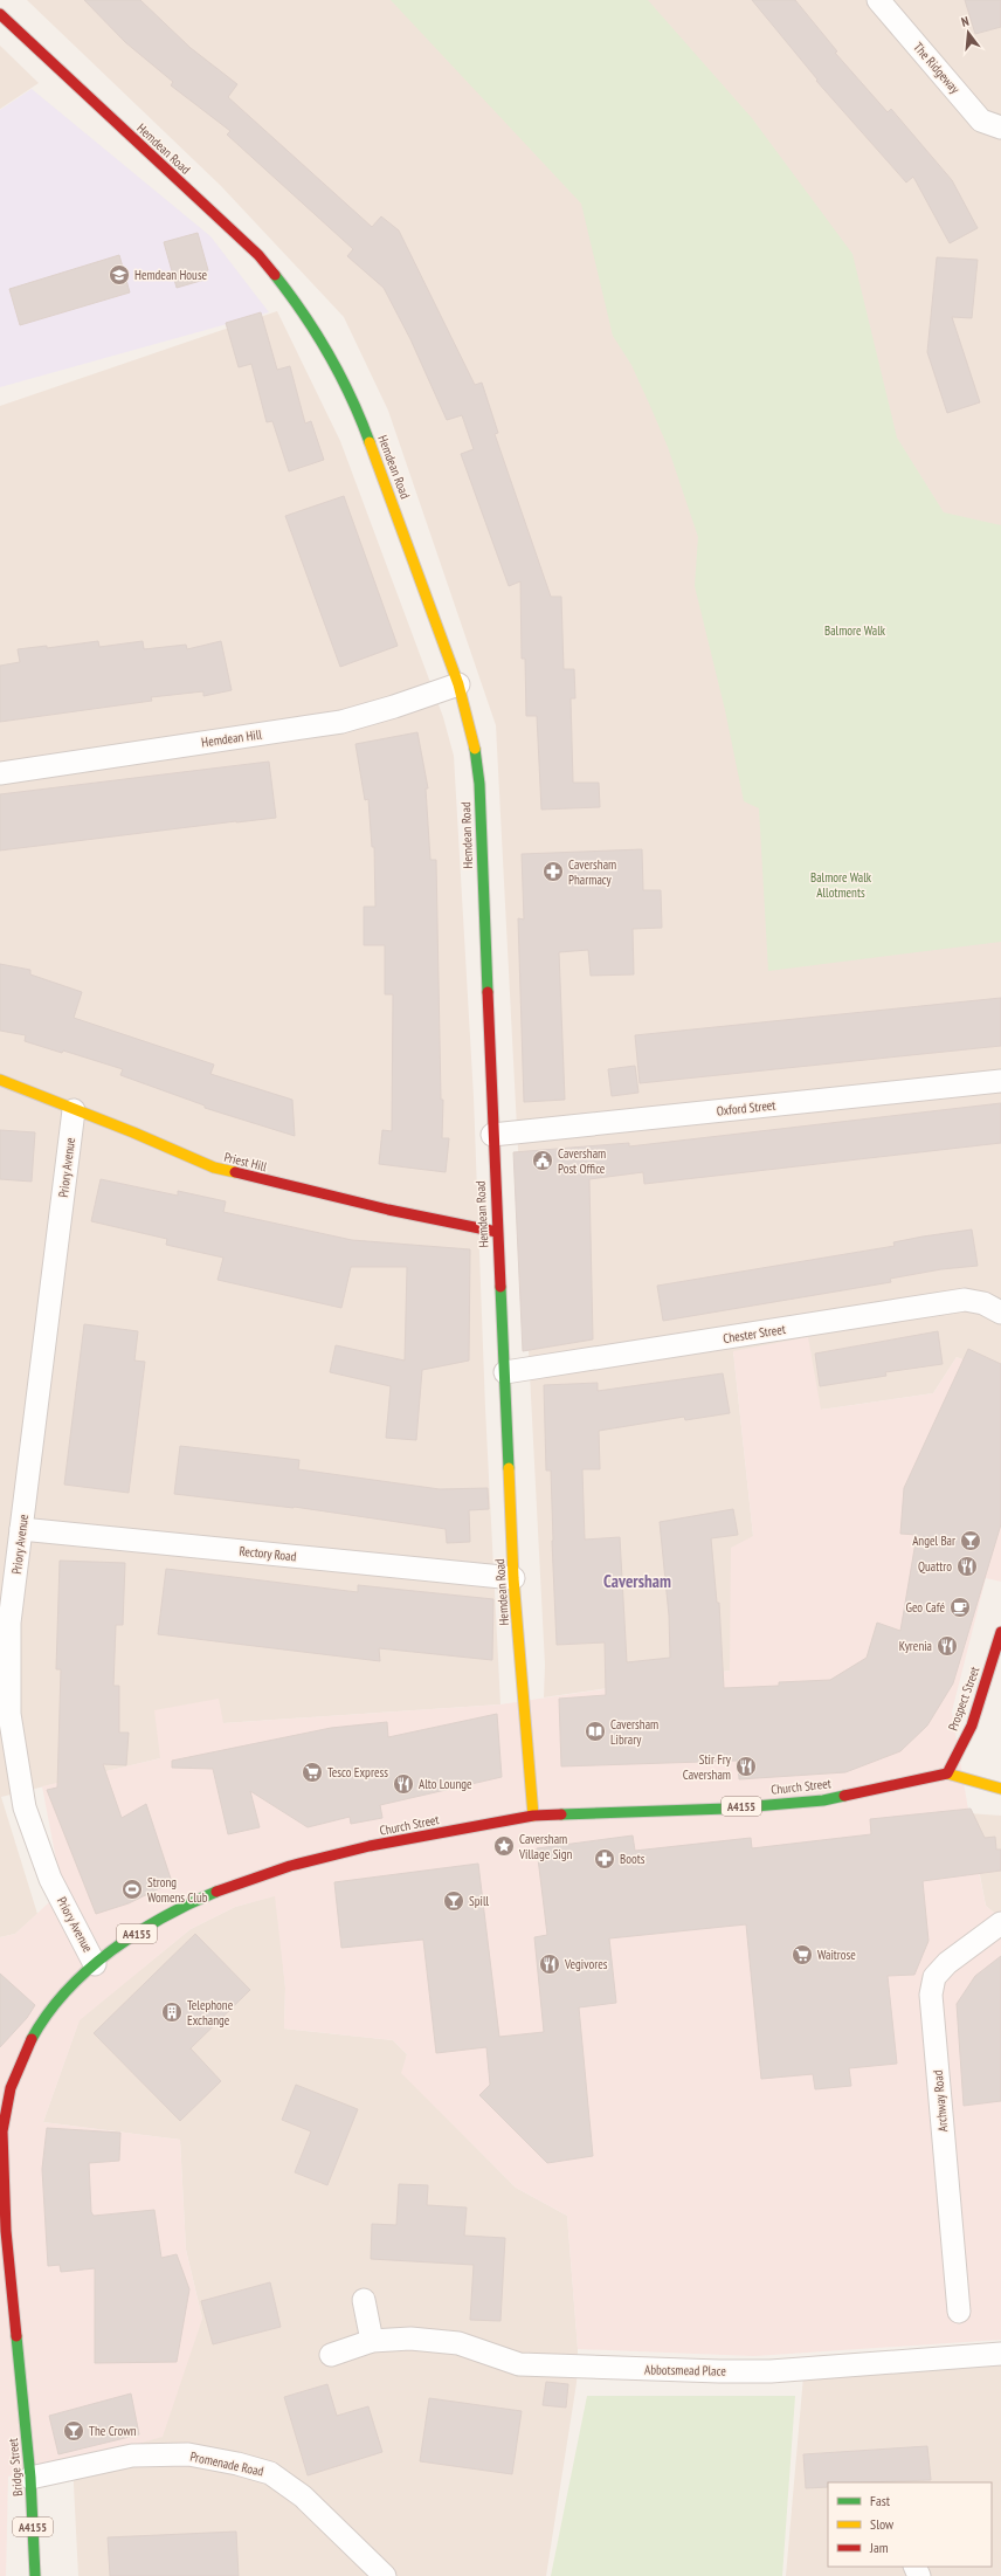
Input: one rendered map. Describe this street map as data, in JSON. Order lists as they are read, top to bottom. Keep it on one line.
{"streets":{"street":["The Ridgeway","Hemdean Road","Hemdean Hill","Oxford Street","Priest Hill","Priory Avenue","Chester Street","Rectory Road","Prospect Street","Church Street","A4155","Archway Road","Abbotsmead Place","Promenade Road","Bridge Street"]},"crossings":[["Hemdean Road","Hemdean Hill"],["Hemdean Road","Oxford Street"],["Hemdean Road","Priest Hill"],["Hemdean Road","Chester Street"],["Hemdean Road","Rectory Road"],["Hemdean Road","Church Street"],["Priest Hill","Priory Avenue"],["Priory Avenue","Rectory Road"],["Priory Avenue","Church Street"],["Prospect Street","Church Street"],["Church Street","Bridge Street"],["Promenade Road","Bridge Street"]],"districts":["Caversham"],"parks":["Balmore Walk","Balmore Walk Allotments"],"places":{"school or university":["Hemdean House"],"pharmacy":["Caversham Pharmacy","Boots"],"public building":["Caversham Post Office"],"bar":["Angel Bar","Spill","The Crown"],"restaurant":["Quattro","Kyrenia","Stir Fry Caversham","Alto Lounge","Vegivores"],"cafe":["Geo Café"],"library":["Caversham Library"],"supermarket":["Tesco Express","Waitrose"],"place":["Caversham Village Sign"],"sports":["Strong Womens Club"],"building":["Telephone Exchange"]},"legend":["Fast","Slow","Jam"],"north":"top"}
